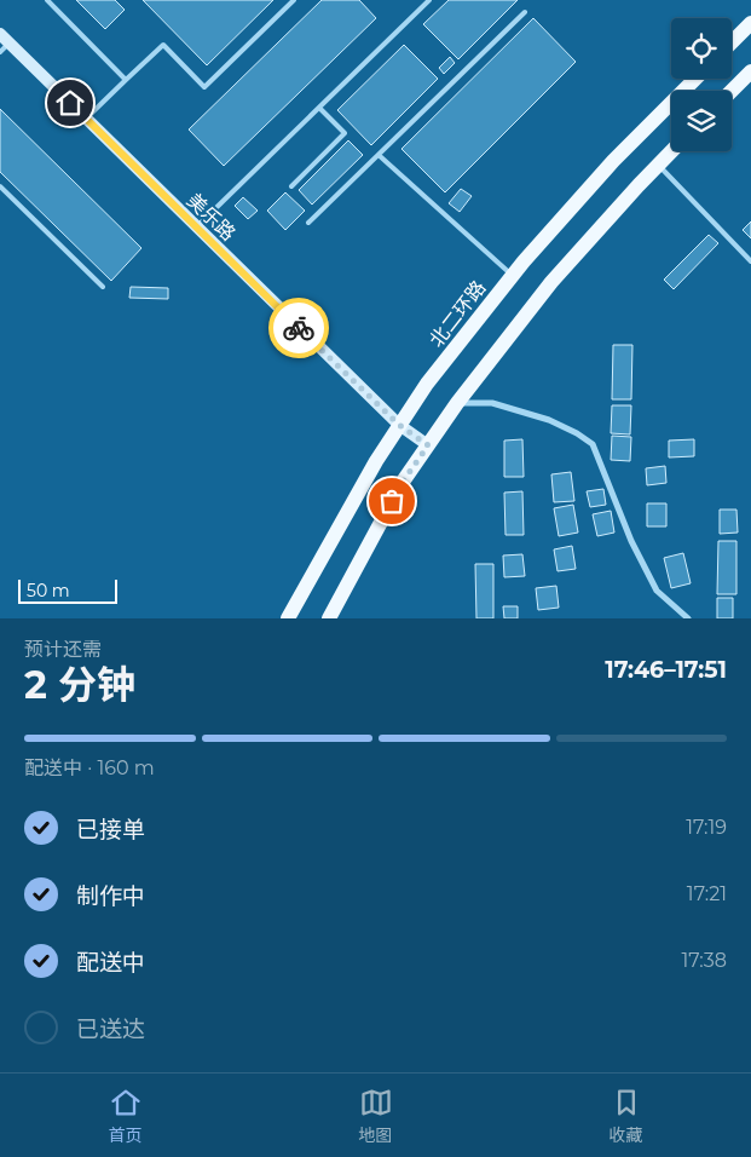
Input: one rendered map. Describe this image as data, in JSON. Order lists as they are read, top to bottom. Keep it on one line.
{"streets":{"main road":["北二环路"],"street":["美乐路"]},"crossings":[["美乐路","北二环路"]],"scale_bar":"50 m","page":{"scale":"50 m","heading":["2 分钟","预计还需","17:46–17:51"],"bar":"配送中 · 160 m","list":[["已接单","17:19"],["制作中","17:21"],["配送中","17:38"],"已送达"],"tabs":["首页","地图","收藏"]}}
